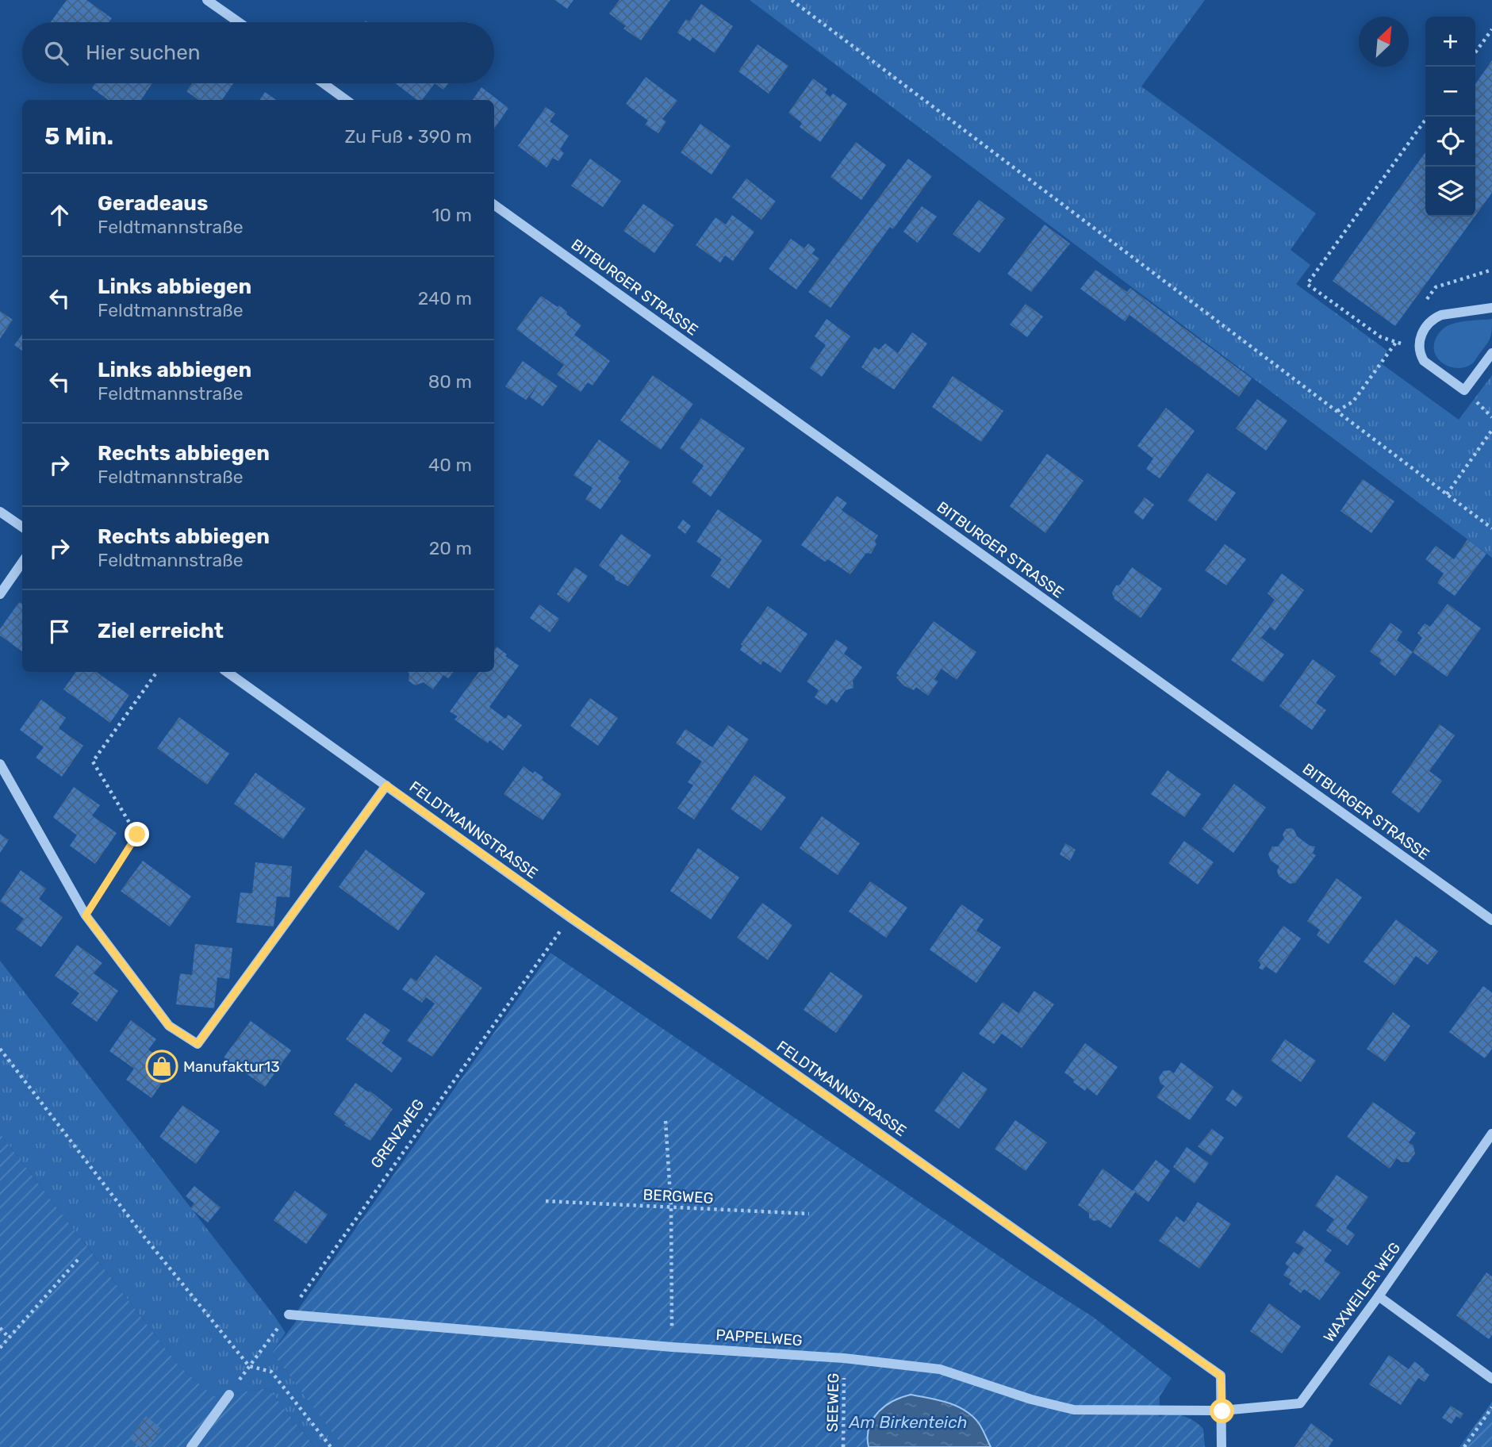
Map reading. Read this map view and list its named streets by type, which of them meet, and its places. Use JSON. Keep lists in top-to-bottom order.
{
  "streets": {
    "street": [
      "BITBURGER STRASSE",
      "FELDTMANNSTRASSE",
      "WAXWEILER WEG",
      "PAPPELWEG"
    ],
    "path": ["GRENZWEG", "BERGWEG", "SEEWEG"]
  },
  "crossings": [
    ["FELDTMANNSTRASSE", "GRENZWEG"],
    ["FELDTMANNSTRASSE", "WAXWEILER WEG"],
    ["FELDTMANNSTRASSE", "PAPPELWEG"],
    ["GRENZWEG", "PAPPELWEG"],
    ["WAXWEILER WEG", "PAPPELWEG"],
    ["PAPPELWEG", "SEEWEG"]
  ],
  "water": ["Am Birkenteich"],
  "places": {
    "shop": ["Manufaktur13"]
  },
  "north": "top right",
  "page": {
    "map_buttons": ["+", "−"],
    "search": "Hier suchen",
    "heading": ["5 Min.", "Zu Fuß · 390 m"],
    "list": [
      ["Geradeaus", "Feldtmannstraße", "10 m"],
      ["Links abbiegen", "Feldtmannstraße", "240 m"],
      ["Links abbiegen", "Feldtmannstraße", "80 m"],
      ["Rechts abbiegen", "Feldtmannstraße", "40 m"],
      ["Rechts abbiegen", "Feldtmannstraße", "20 m"],
      "Ziel erreicht"
    ]
  }
}
